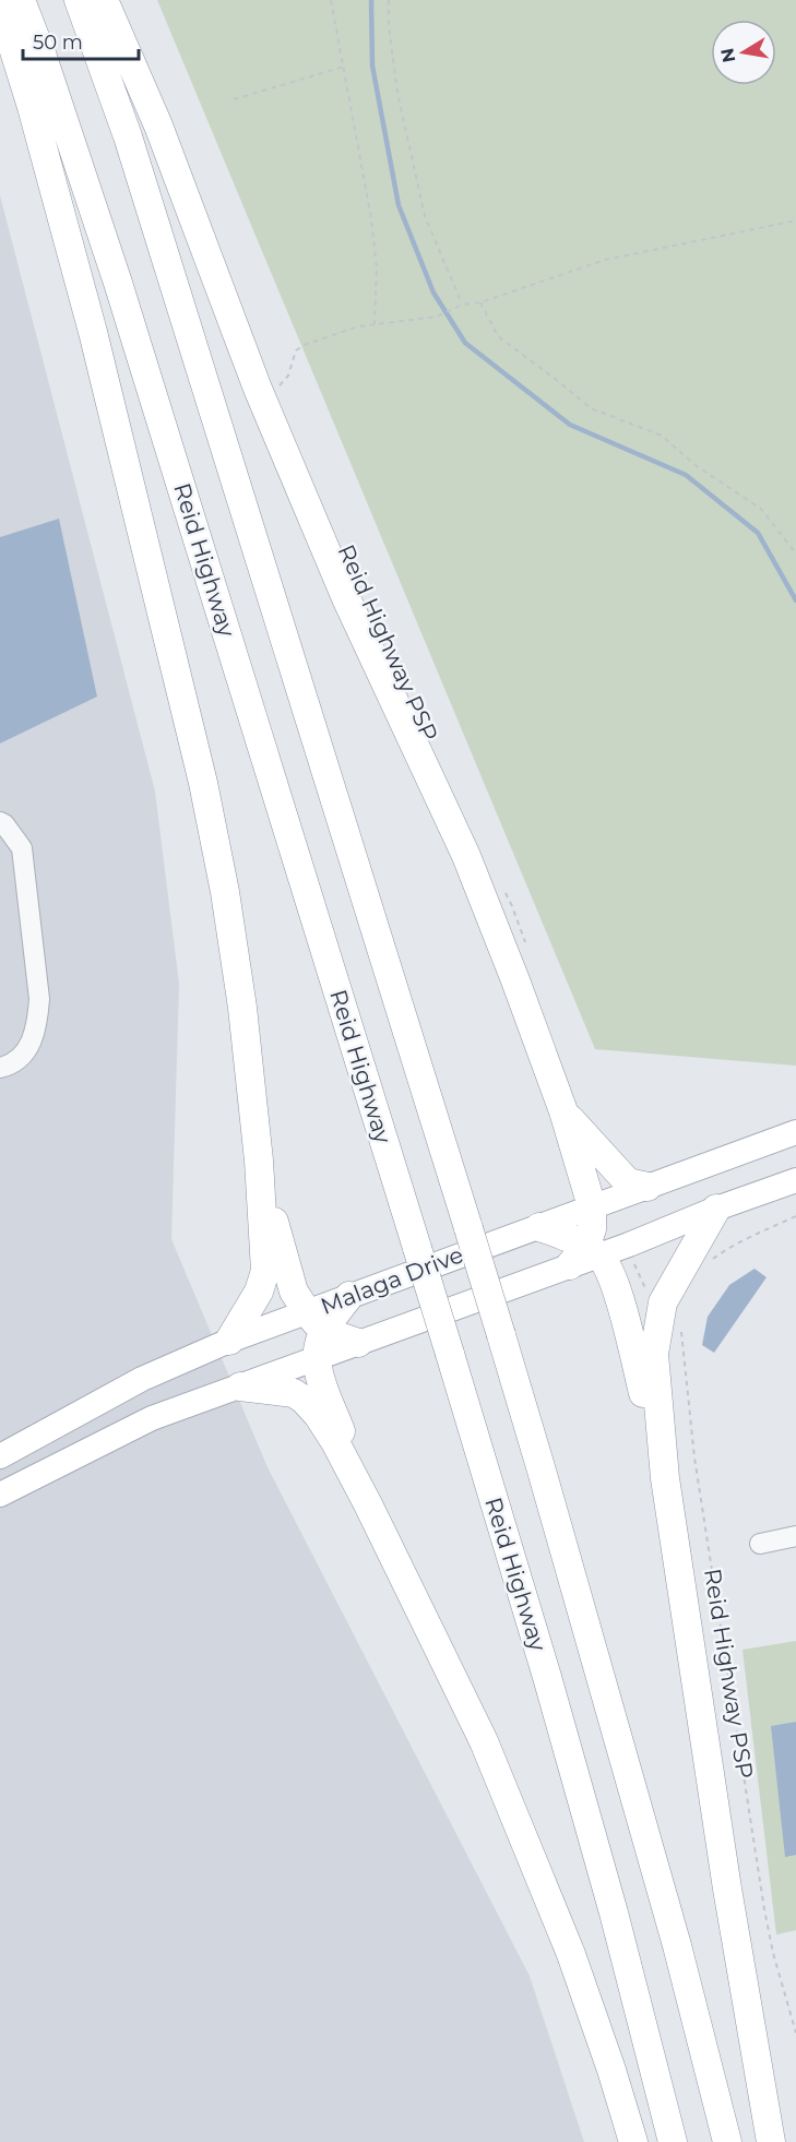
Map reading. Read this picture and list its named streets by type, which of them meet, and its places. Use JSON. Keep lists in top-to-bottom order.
{
  "streets": {
    "highway": ["Reid Highway"],
    "main road": ["Malaga Drive"],
    "path": ["Reid Highway PSP"]
  },
  "scale_bar": "50 m",
  "north": "left"
}
